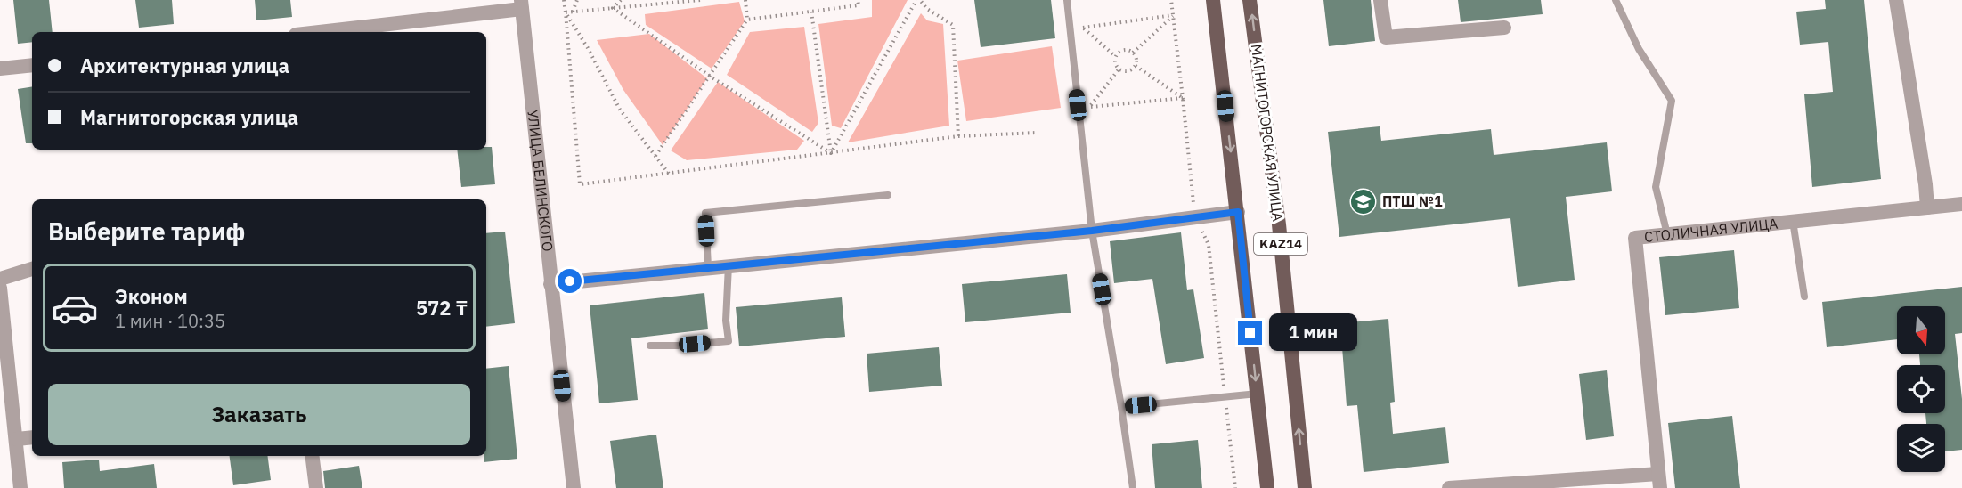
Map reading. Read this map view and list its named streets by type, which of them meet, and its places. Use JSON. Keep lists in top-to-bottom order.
{
  "streets": {
    "main road": ["МАГНИТОГОРСКАЯ УЛИЦА", "KAZ14"],
    "street": ["УЛИЦА БЕЛИНСКОГО", "СТОЛИЧНАЯ УЛИЦА"]
  },
  "places": {
    "school or university": ["ПТШ №1"]
  },
  "north": "bottom",
  "page": {
    "banner": ["Архитектурная улица", "Магнитогорская улица"],
    "heading": "Выберите тариф",
    "list": [
      {
        "name": "Эконом",
        "note": "1 мин · 10:35",
        "value": "572 ₸"
      }
    ],
    "bubble": "1 мин",
    "buttons": "Заказать"
  }
}
